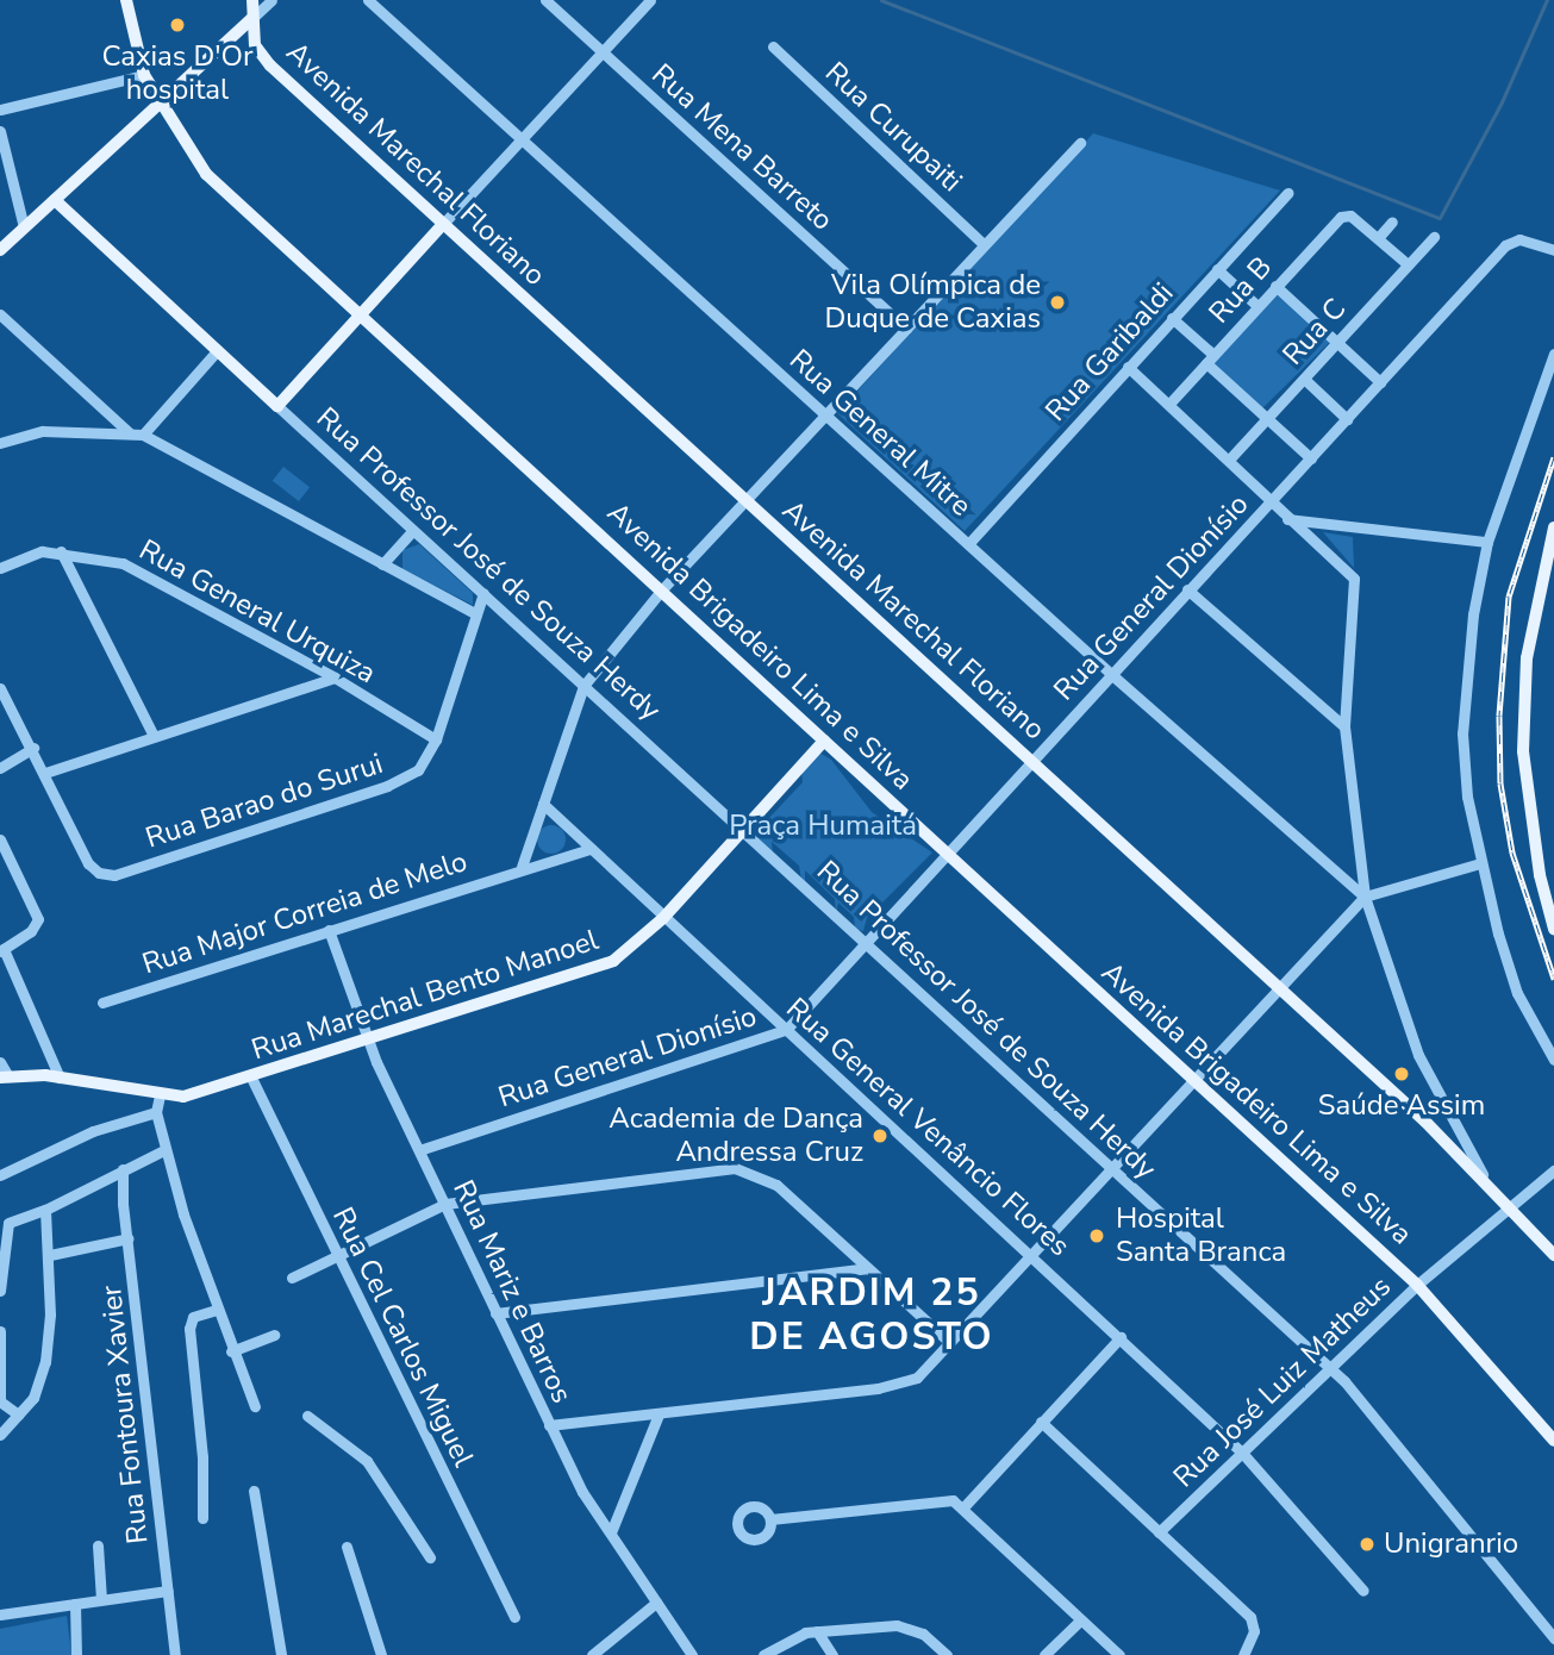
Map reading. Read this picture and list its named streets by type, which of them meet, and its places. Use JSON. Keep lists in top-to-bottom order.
{
  "streets": {
    "main road": [
      "Avenida Marechal Floriano",
      "Rua Professor José de Souza Herdy",
      "Avenida Brigadeiro Lima e Silva",
      "Rua Marechal Bento Manoel"
    ],
    "street": [
      "Rua Curupaiti",
      "Rua Mena Barreto",
      "Rua B",
      "Rua C",
      "Rua Garibaldi",
      "Rua General Mitre",
      "Rua General Dionísio",
      "Rua General Urquiza",
      "Rua Barao do Surui",
      "Rua Major Correia de Melo",
      "Rua General Venâncio Flores",
      "Rua Mariz e Barros",
      "Rua Cel Carlos Miguel",
      "Rua José Luiz Matheus",
      "Rua Fontoura Xavier"
    ]
  },
  "crossings": [
    ["Avenida Marechal Floriano", "Rua General Dionísio"],
    ["Avenida Marechal Floriano", "Rua José Luiz Matheus"],
    ["Rua Garibaldi", "Rua General Mitre"],
    ["Rua General Mitre", "Rua General Dionísio"],
    ["Rua Professor José de Souza Herdy", "Rua General Dionísio"],
    ["Rua Professor José de Souza Herdy", "Rua Barao do Surui"],
    ["Rua Professor José de Souza Herdy", "Rua Marechal Bento Manoel"],
    ["Rua Professor José de Souza Herdy", "Rua José Luiz Matheus"],
    ["Rua General Dionísio", "Avenida Brigadeiro Lima e Silva"],
    ["Rua General Dionísio", "Rua General Venâncio Flores"],
    ["Rua General Dionísio", "Rua Mariz e Barros"],
    ["Rua General Urquiza", "Rua Barao do Surui"],
    ["Avenida Brigadeiro Lima e Silva", "Rua Marechal Bento Manoel"],
    ["Avenida Brigadeiro Lima e Silva", "Rua José Luiz Matheus"],
    ["Rua Major Correia de Melo", "Rua General Venâncio Flores"],
    ["Rua Major Correia de Melo", "Rua Mariz e Barros"],
    ["Rua Marechal Bento Manoel", "Rua General Venâncio Flores"],
    ["Rua Marechal Bento Manoel", "Rua Mariz e Barros"],
    ["Rua Marechal Bento Manoel", "Rua Cel Carlos Miguel"],
    ["Rua General Venâncio Flores", "Rua José Luiz Matheus"]
  ],
  "districts": ["JARDIM 25 DE AGOSTO"],
  "parks": ["Praça Humaitá"],
  "places": [
    "Caxias D'Or hospital",
    "Vila Olímpica de Duque de Caxias",
    "Saúde Assim",
    "Academia de Dança Andressa Cruz",
    "Hospital Santa Branca",
    "Unigranrio"
  ]
}
